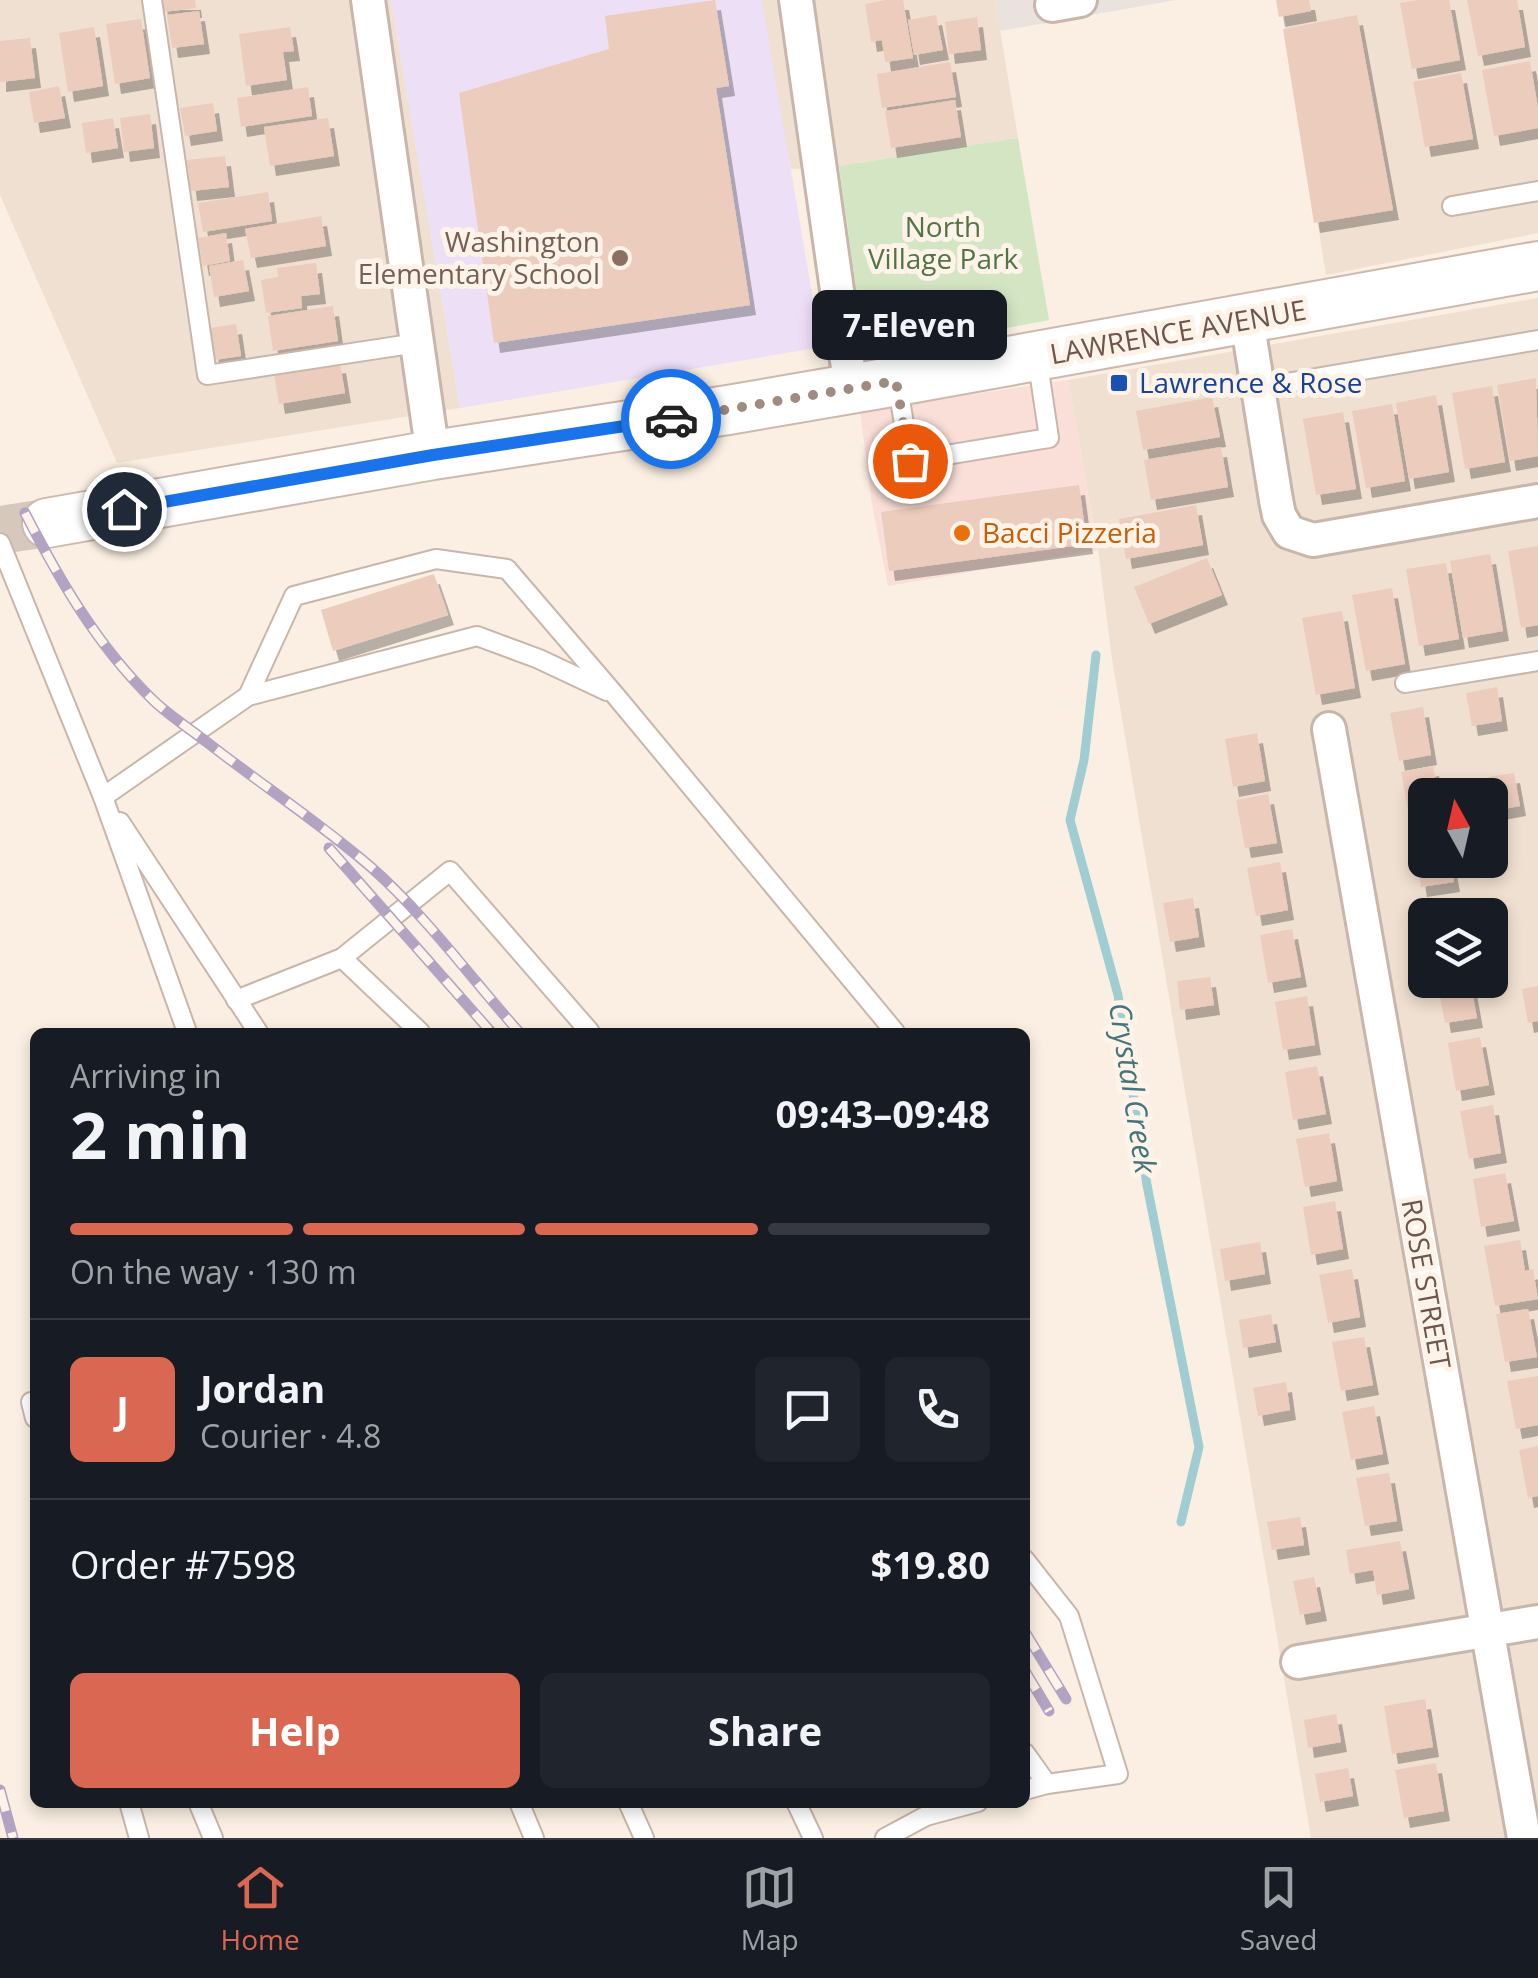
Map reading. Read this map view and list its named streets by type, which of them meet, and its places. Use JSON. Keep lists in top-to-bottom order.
{
  "streets": {
    "main road": ["LAWRENCE AVENUE"],
    "street": ["ROSE STREET"]
  },
  "water": ["Crystal Creek"],
  "parks": ["North Village Park"],
  "places": {
    "other": ["Washington Elementary School", "7-Eleven", "Bacci Pizzeria"],
    "transit": ["Lawrence & Rose"]
  },
  "north": "top",
  "page": {
    "bubble": "7-Eleven",
    "heading": ["2 min", "Arriving in", "09:43–09:48"],
    "panel": [
      "Jordan",
      "Courier · 4.8",
      "Order #7598",
      "$19.80"
    ],
    "bar": "On the way · 130 m",
    "round": "J",
    "buttons": ["Help", "Share"],
    "tabs": ["Home", "Map", "Saved"]
  }
}
